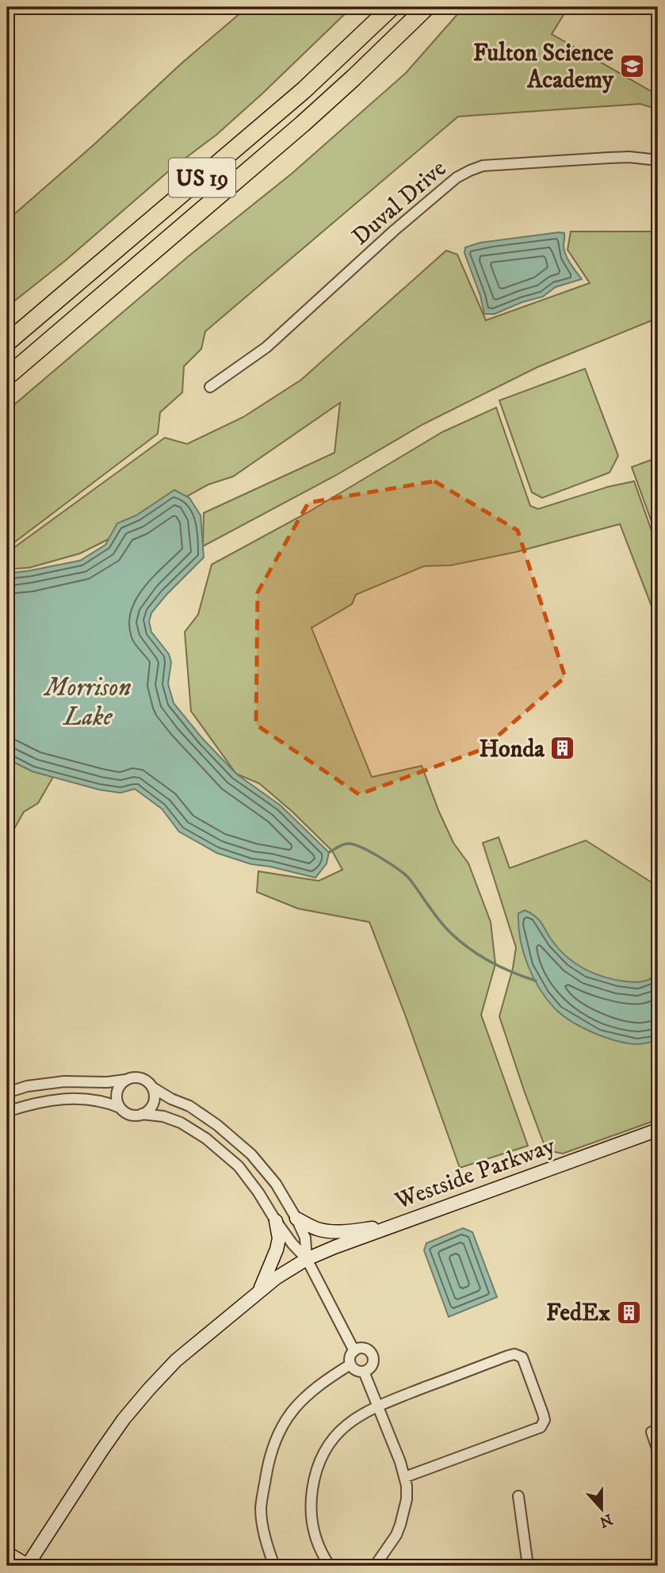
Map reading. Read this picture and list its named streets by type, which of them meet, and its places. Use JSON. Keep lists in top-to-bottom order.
{
  "streets": {
    "highway": ["US 19"],
    "main road": ["Westside Parkway"],
    "street": ["Duval Drive"]
  },
  "water": ["Morrison Lake"],
  "places": {
    "school or university": ["Fulton Science Academy"],
    "building": ["Honda", "FedEx"]
  },
  "north": "bottom"
}
